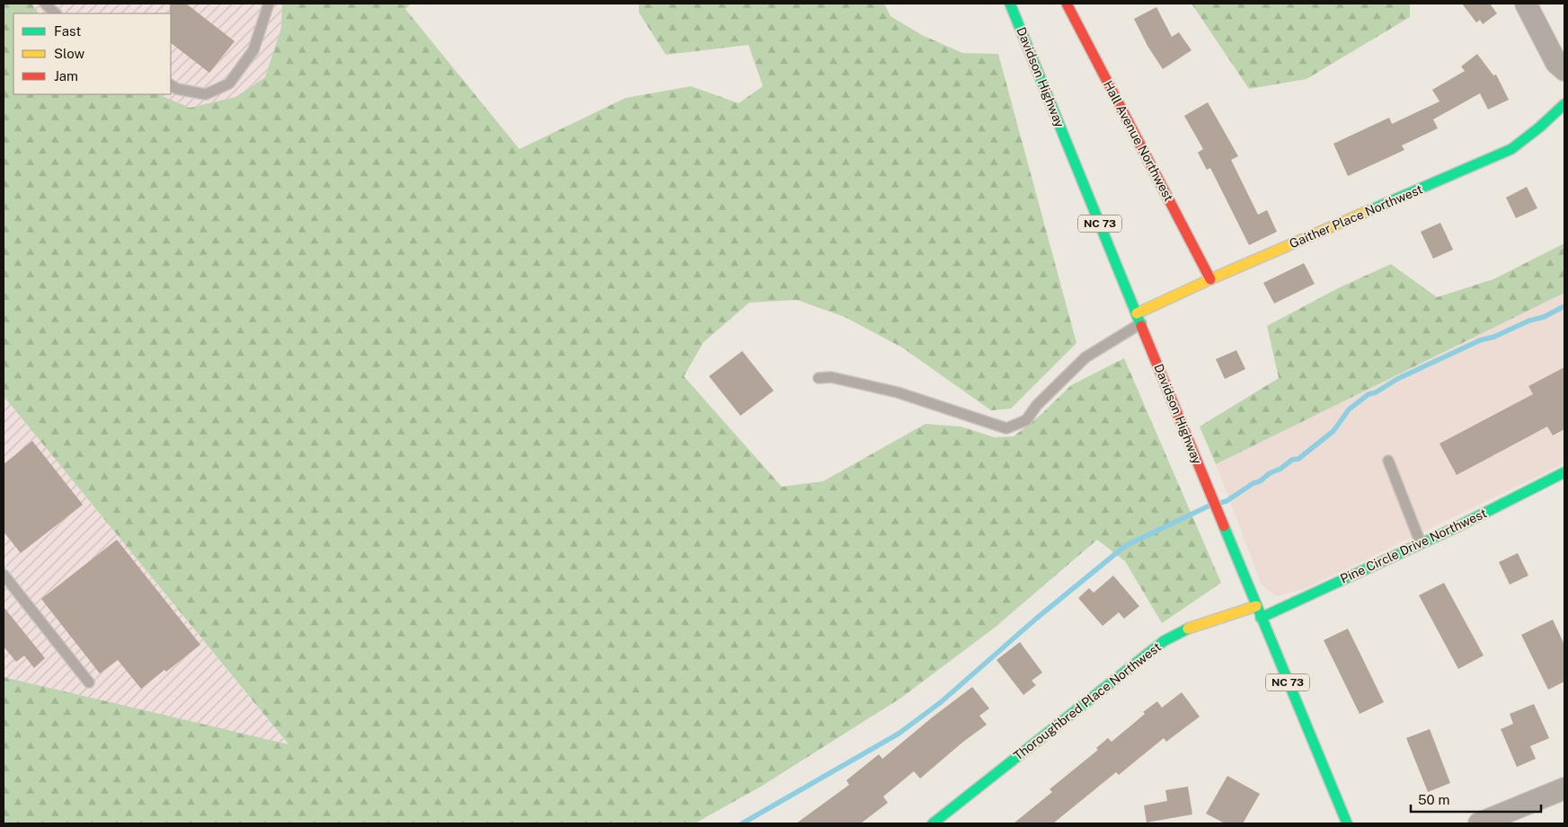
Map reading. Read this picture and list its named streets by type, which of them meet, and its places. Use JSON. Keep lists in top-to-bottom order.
{
  "streets": {
    "street": [
      "Davidson Highway",
      "Hall Avenue Northwest",
      "Gaither Place Northwest",
      "NC 73",
      "Pine Circle Drive Northwest",
      "Thoroughbred Place Northwest"
    ]
  },
  "crossings": [
    ["Davidson Highway", "Gaither Place Northwest"],
    ["Davidson Highway", "Pine Circle Drive Northwest"],
    ["Davidson Highway", "Thoroughbred Place Northwest"],
    ["Hall Avenue Northwest", "Gaither Place Northwest"]
  ],
  "legend": ["Fast", "Slow", "Jam"],
  "scale_bar": "50 m"
}
